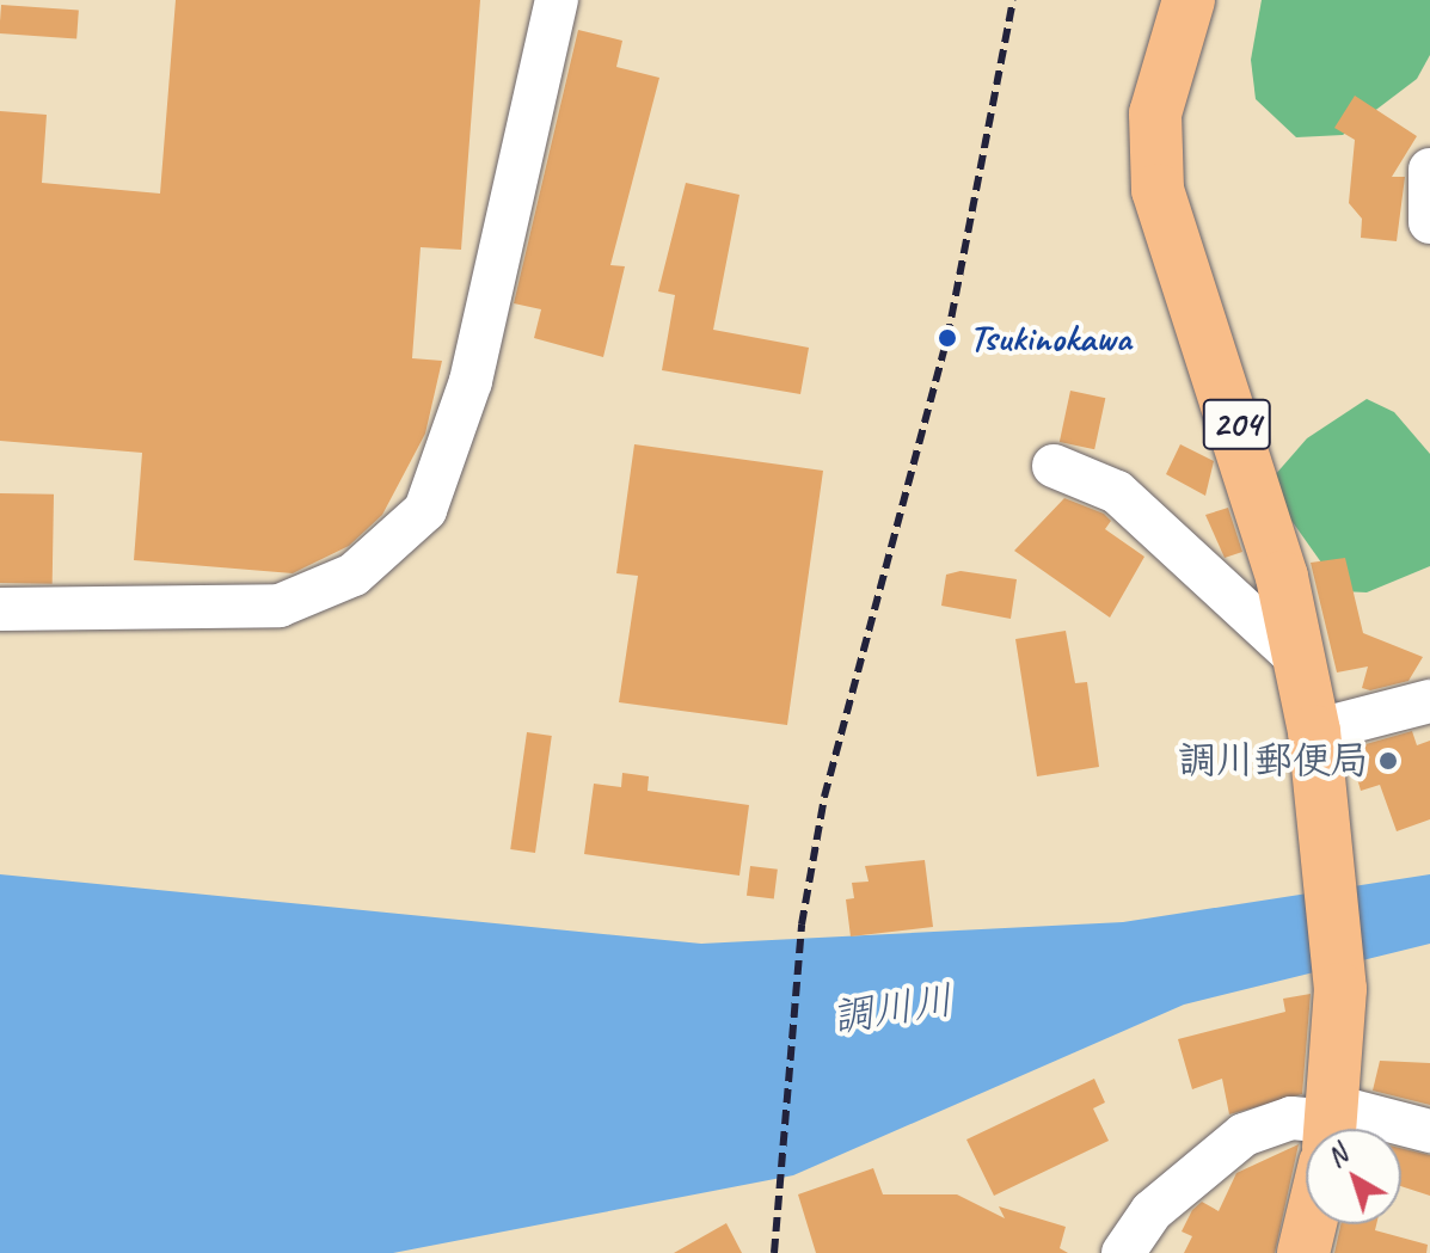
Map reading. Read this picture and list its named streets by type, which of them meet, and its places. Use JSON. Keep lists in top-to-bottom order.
{
  "streets": {
    "highway": ["204"]
  },
  "water": ["調川川"],
  "places": ["Tsukinokawa", "調川郵便局"],
  "north": "top left"
}
